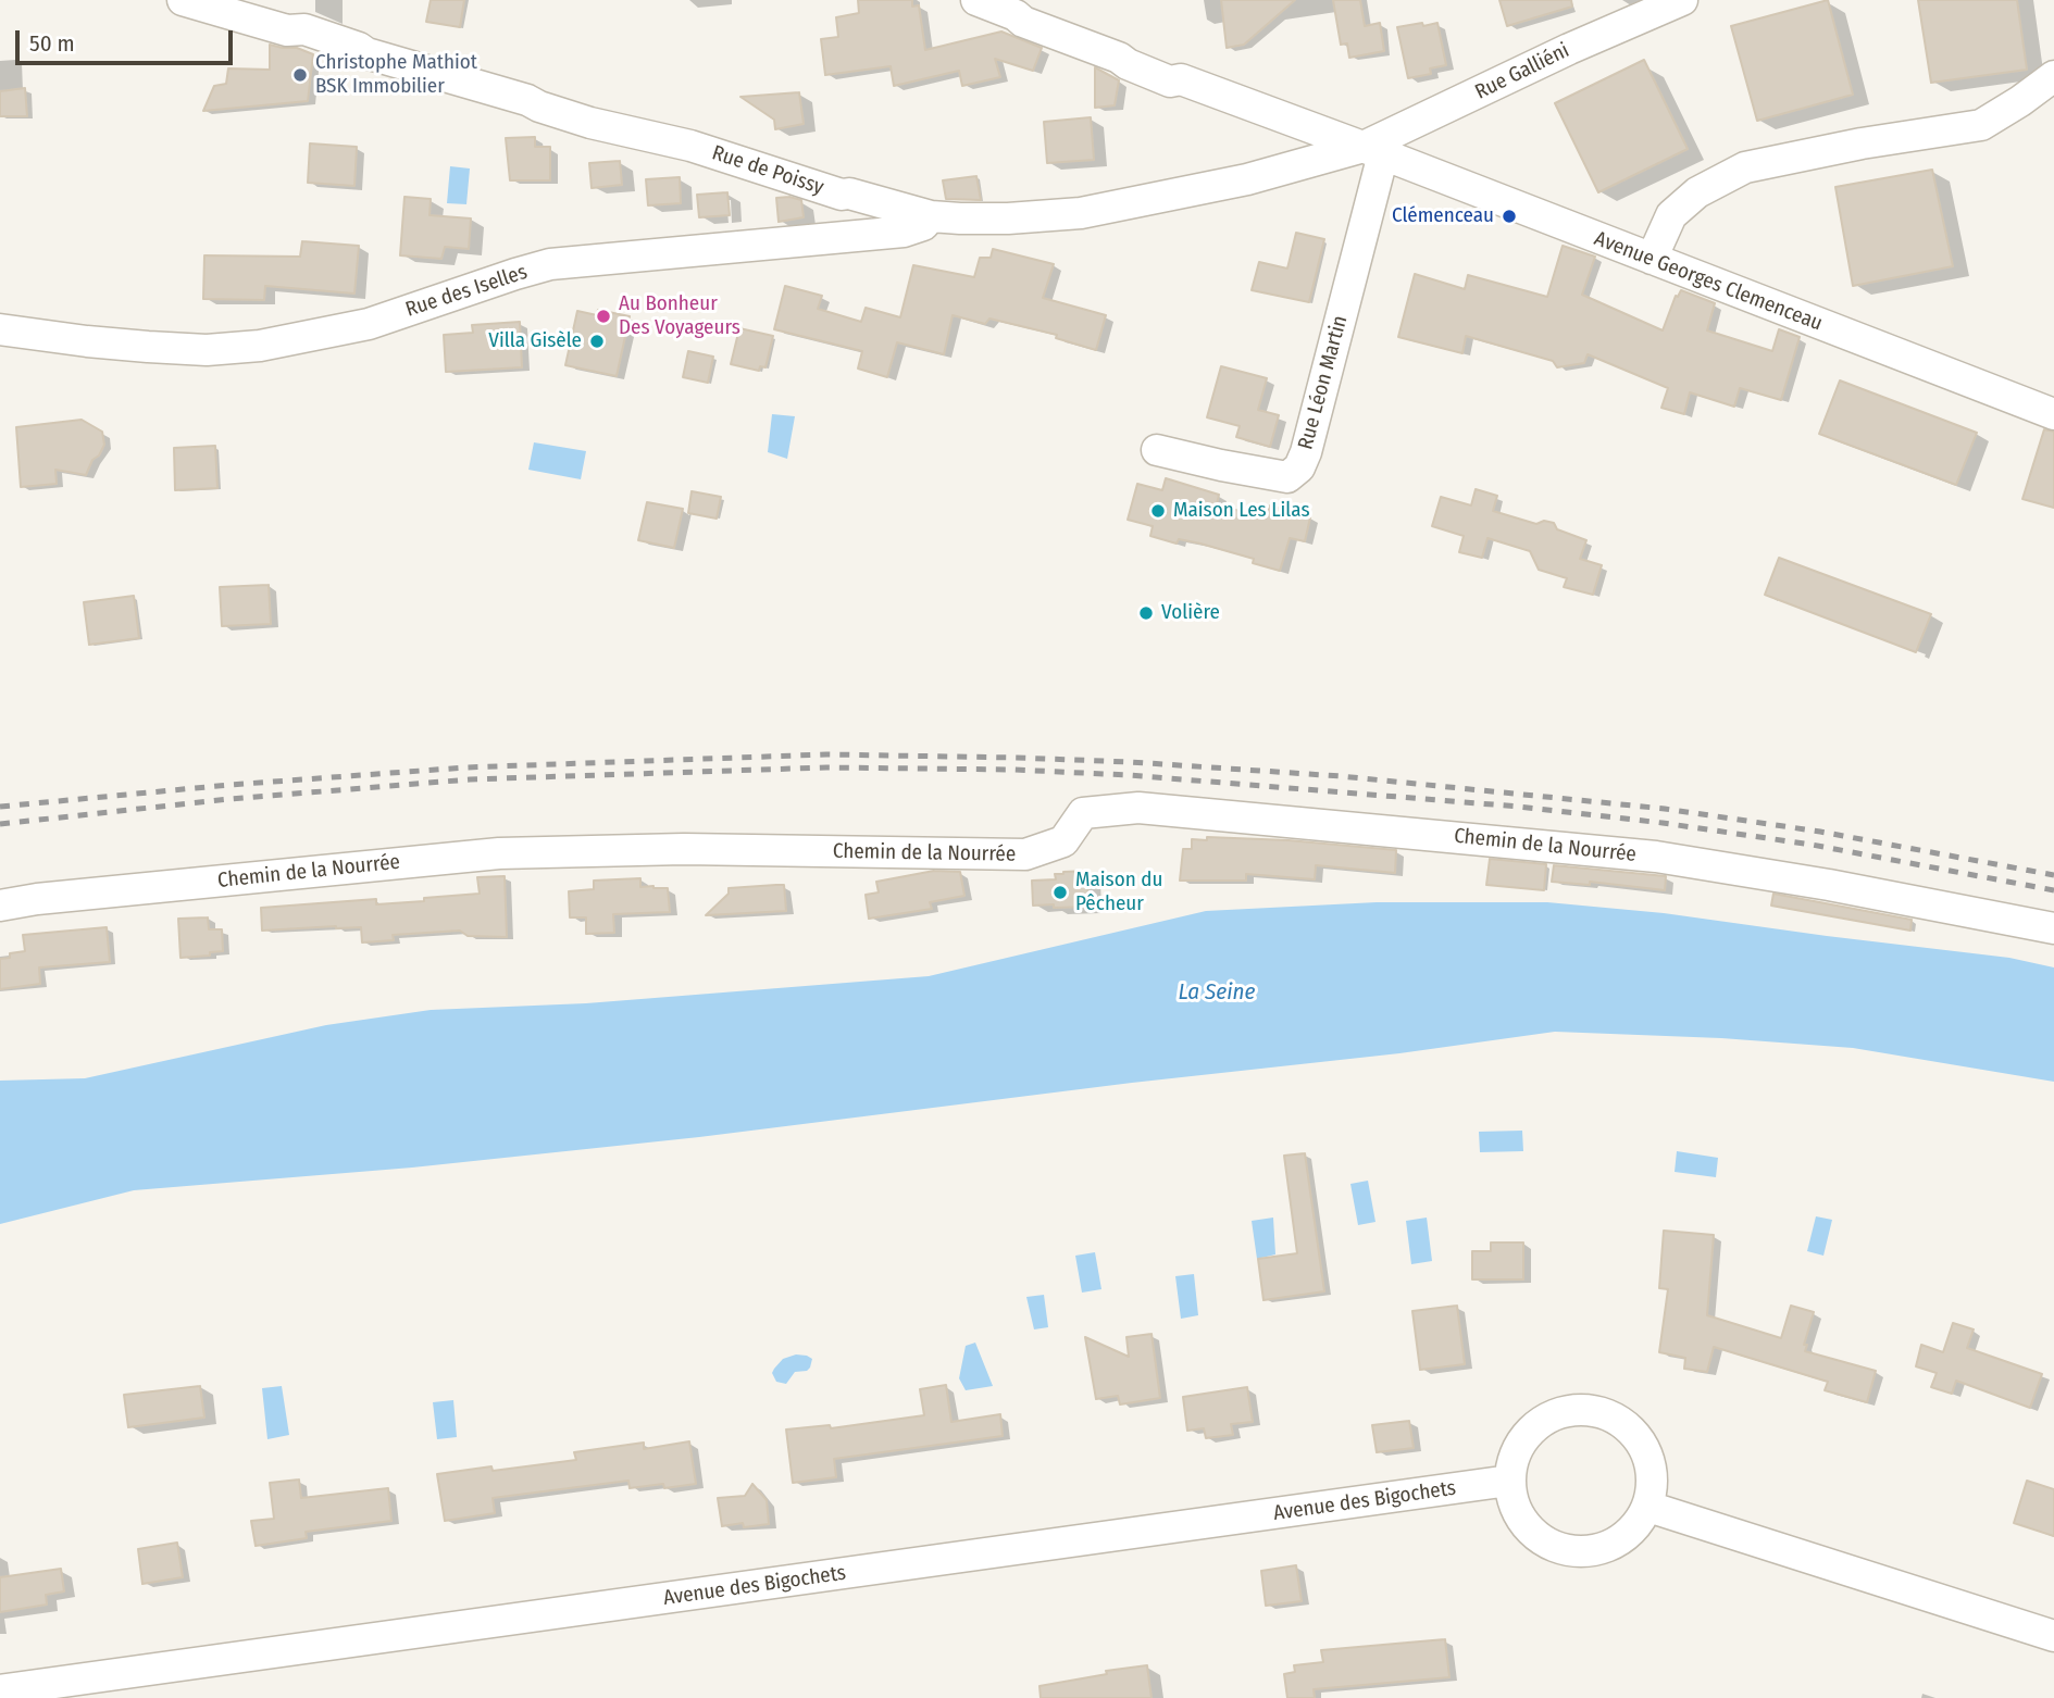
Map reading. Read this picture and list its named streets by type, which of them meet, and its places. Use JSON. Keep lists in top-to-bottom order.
{
  "streets": {
    "street": [
      "Rue Galliéni",
      "Rue de Poissy",
      "Avenue Georges Clemenceau",
      "Rue des Iselles",
      "Rue Léon Martin",
      "Chemin de la Nourrée",
      "Avenue des Bigochets"
    ]
  },
  "crossings": [
    ["Rue Galliéni", "Rue de Poissy"],
    ["Rue Galliéni", "Avenue Georges Clemenceau"],
    ["Rue Galliéni", "Rue Léon Martin"],
    ["Rue de Poissy", "Avenue Georges Clemenceau"],
    ["Rue de Poissy", "Rue des Iselles"],
    ["Rue de Poissy", "Rue Léon Martin"],
    ["Avenue Georges Clemenceau", "Rue Léon Martin"]
  ],
  "water": ["La Seine"],
  "places": [
    "Christophe Mathiot BSK Immobilier",
    "Clémenceau",
    "Au Bonheur Des Voyageurs",
    "Villa Gisèle",
    "Maison Les Lilas",
    "Volière",
    "Maison du Pêcheur"
  ],
  "scale_bar": "50 m"
}
